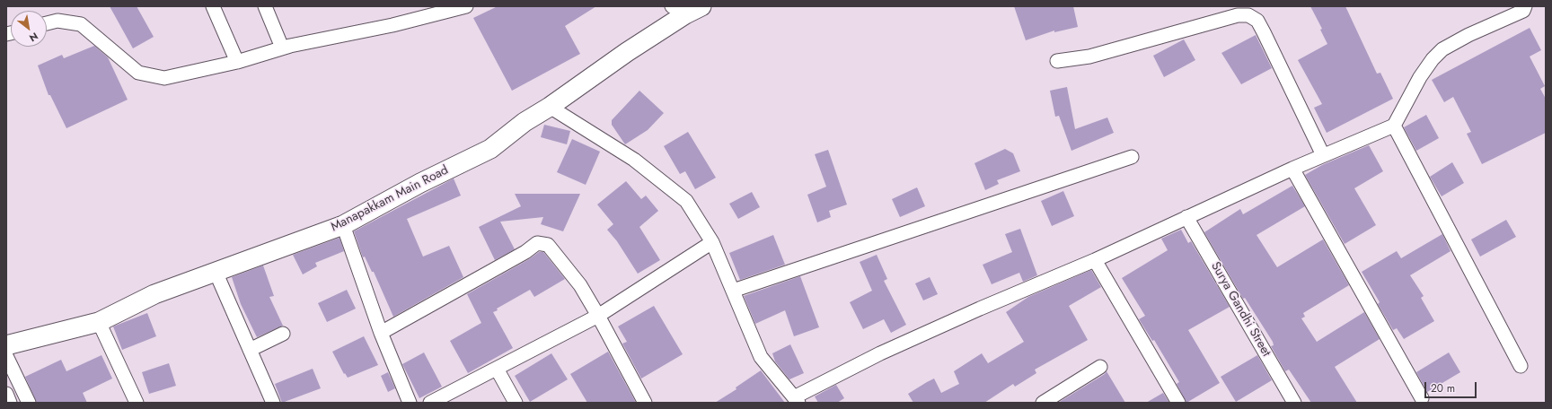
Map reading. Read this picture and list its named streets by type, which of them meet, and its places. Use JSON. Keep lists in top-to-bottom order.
{
  "streets": {
    "main road": ["Manapakkam Main Road"],
    "street": ["Surya Gandhi Street"]
  },
  "scale_bar": "20 m",
  "north": "bottom right"
}
